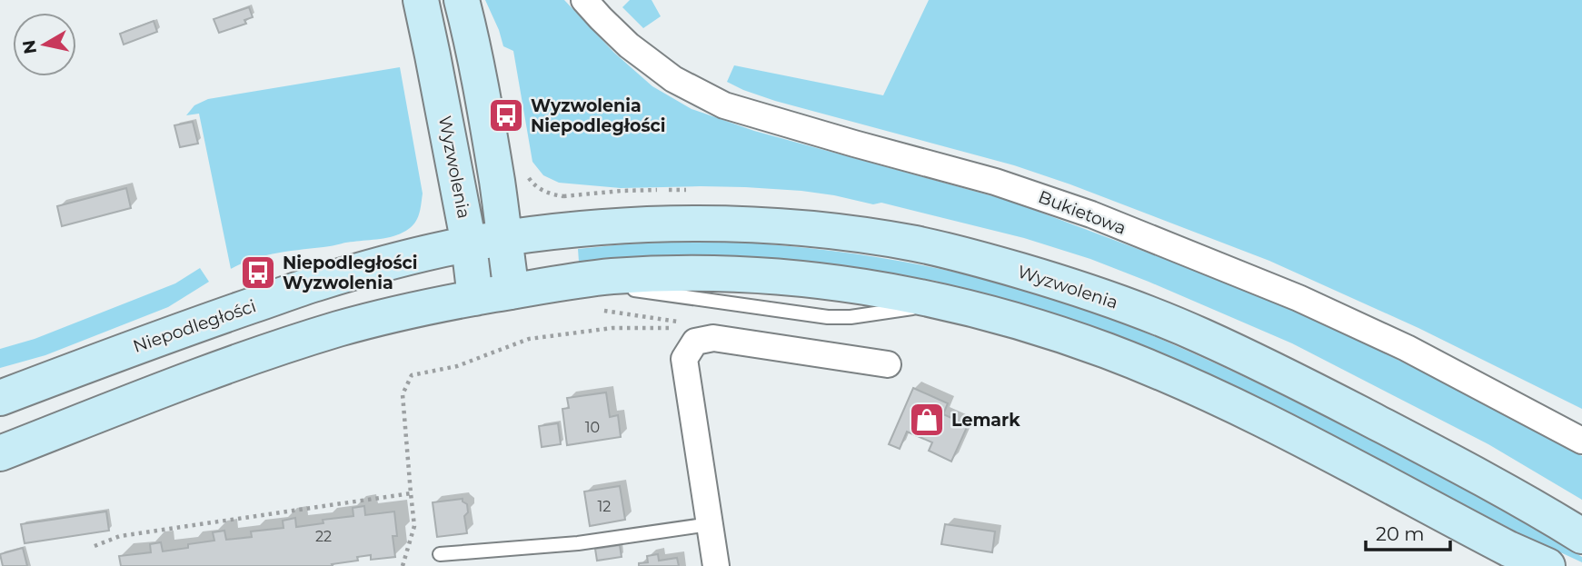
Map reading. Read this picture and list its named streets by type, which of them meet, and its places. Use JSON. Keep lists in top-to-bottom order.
{
  "streets": {
    "main road": ["Wyzwolenia", "Niepodległości"],
    "street": ["Bukietowa"]
  },
  "crossings": [
    ["Wyzwolenia", "Niepodległości"]
  ],
  "places": {
    "bus stop": ["Wyzwolenia Niepodległości", "Niepodległości Wyzwolenia"],
    "shop": ["Lemark"]
  },
  "house_numbers": ["10", "12", "22"],
  "scale_bar": "20 m",
  "north": "left"
}
